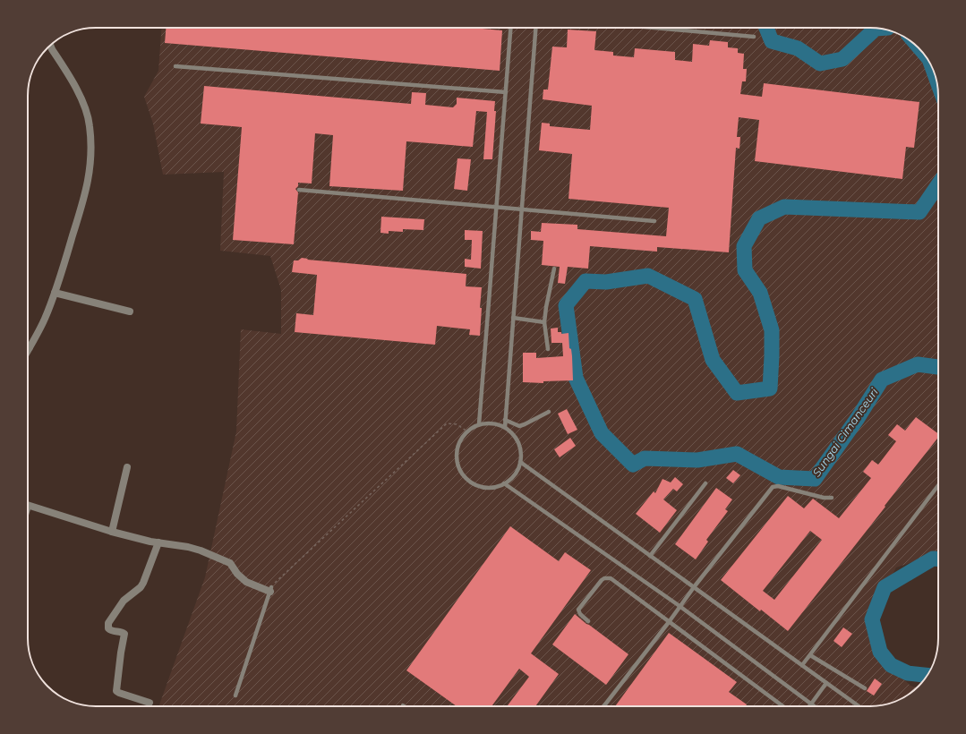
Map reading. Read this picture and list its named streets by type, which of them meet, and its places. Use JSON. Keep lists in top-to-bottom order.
{
  "water": ["Sungai Cimanceuri"]
}
